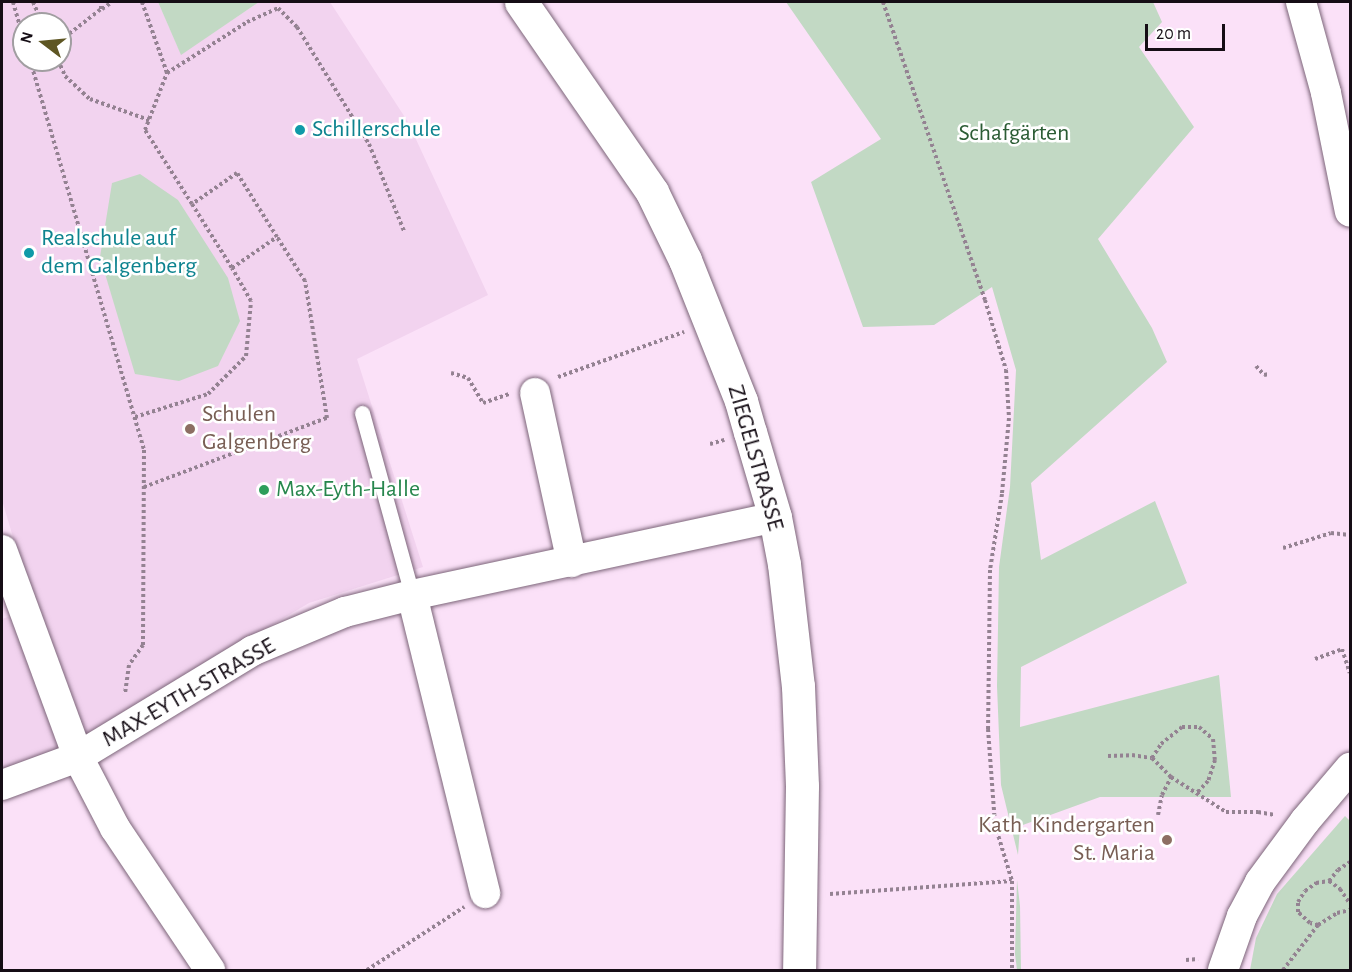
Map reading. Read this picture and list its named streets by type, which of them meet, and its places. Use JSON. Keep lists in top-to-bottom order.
{
  "streets": {
    "main road": ["ZIEGELSTRASSE"],
    "street": ["MAX-EYTH-STRASSE"]
  },
  "crossings": [
    ["ZIEGELSTRASSE", "MAX-EYTH-STRASSE"]
  ],
  "parks": ["Schafgärten"],
  "places": [
    "Schillerschule",
    "Realschule auf dem Galgenberg",
    "Schulen Galgenberg",
    "Max-Eyth-Halle",
    "Kath. Kindergarten St. Maria"
  ],
  "scale_bar": "20 m",
  "north": "left"
}
